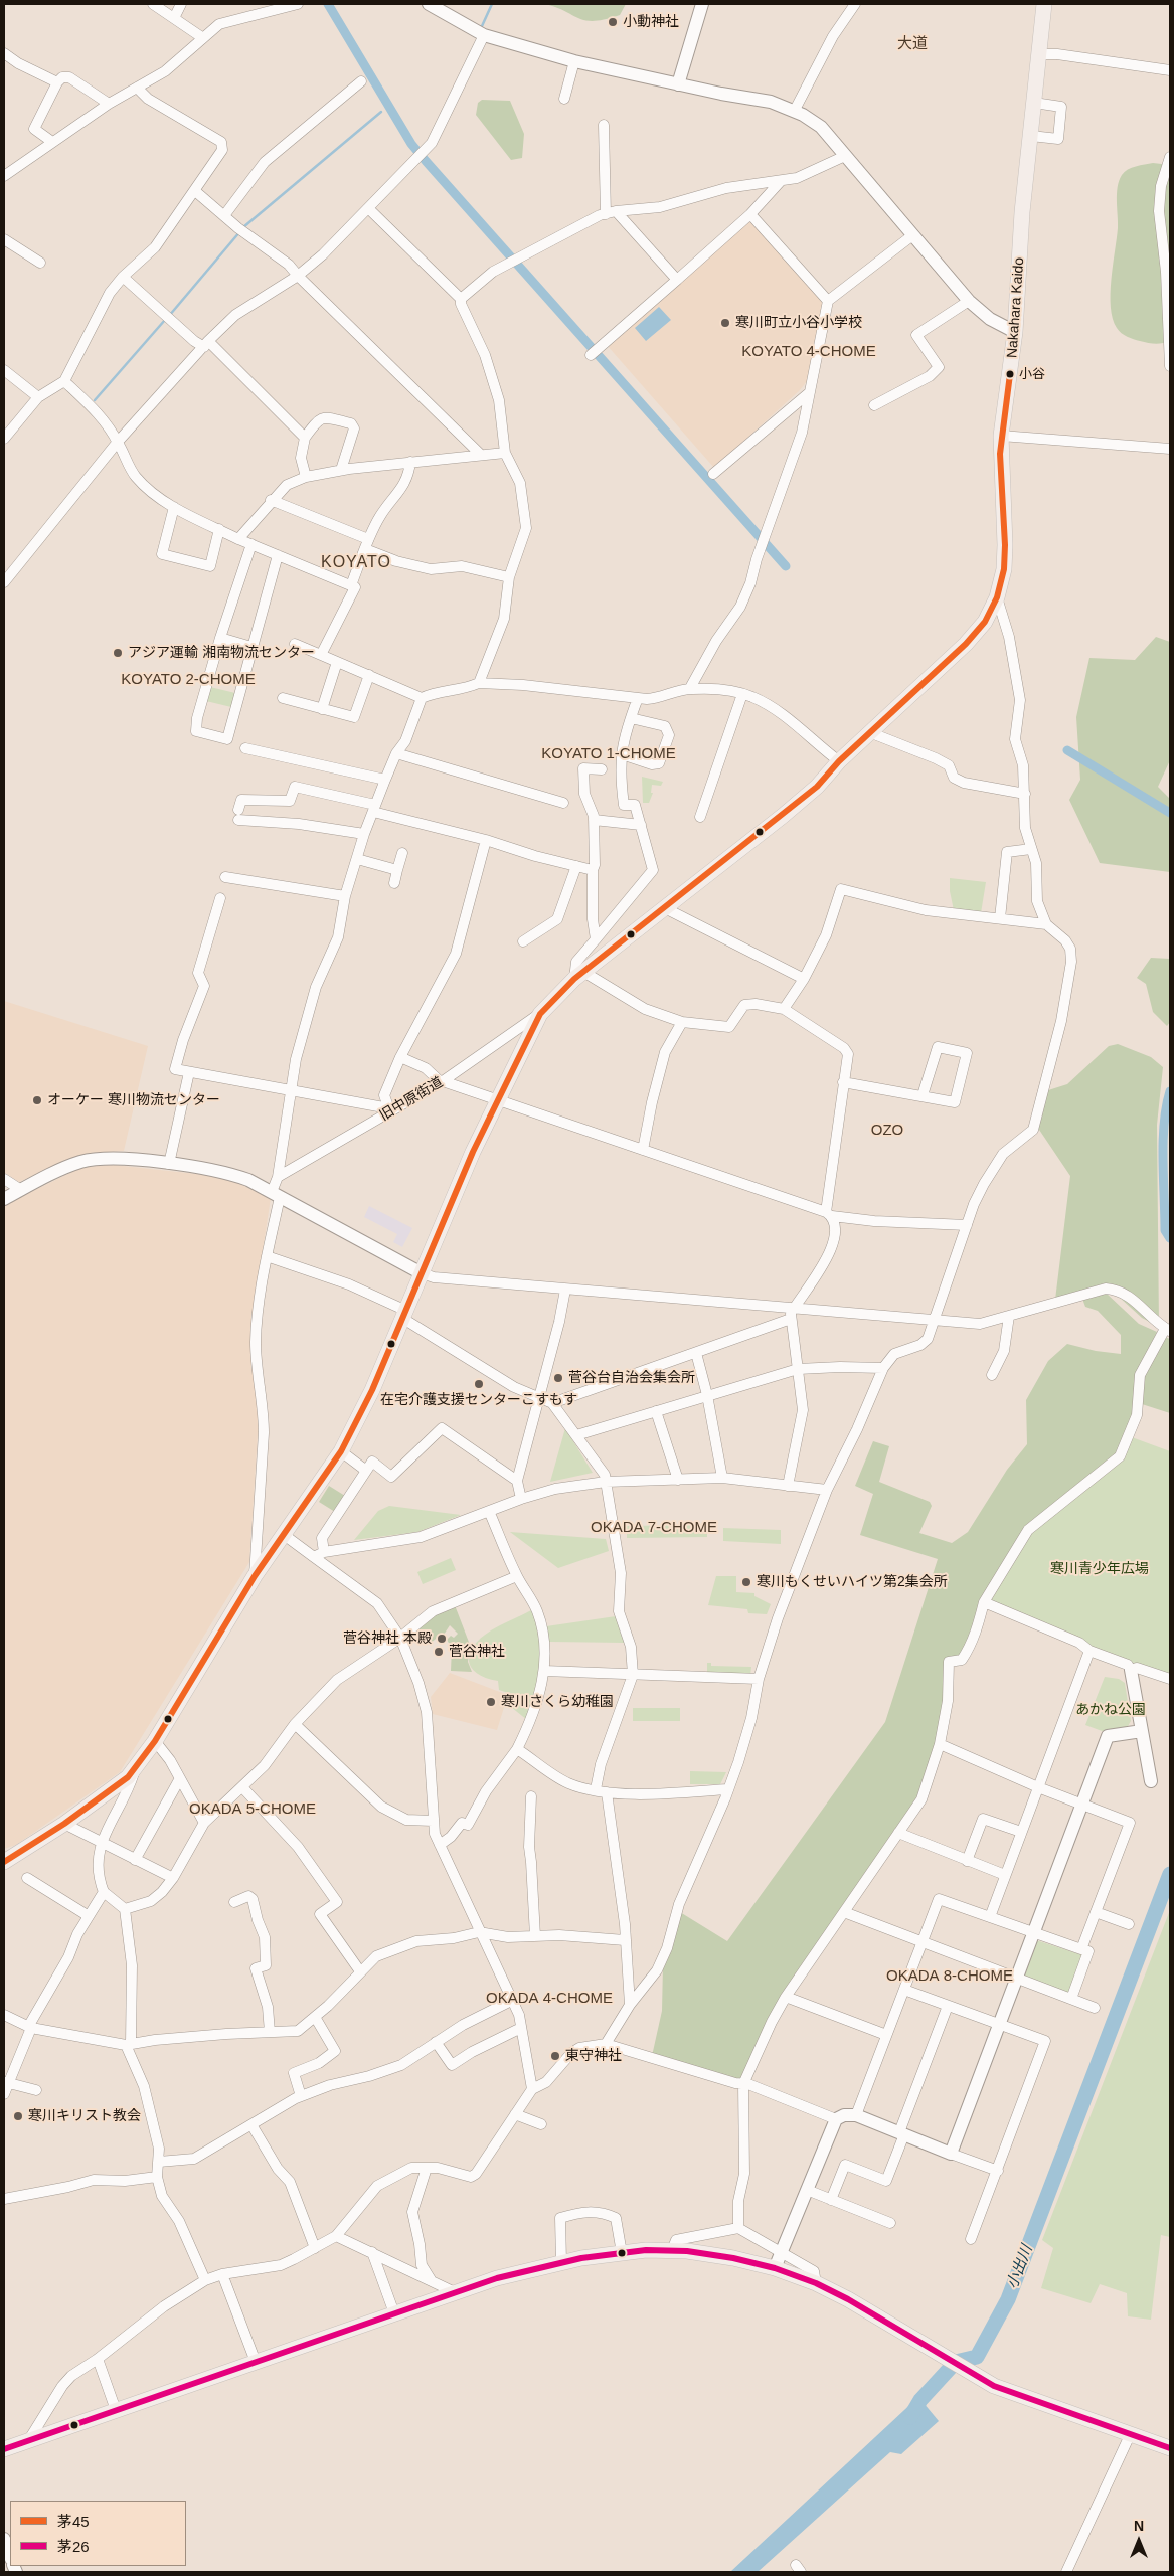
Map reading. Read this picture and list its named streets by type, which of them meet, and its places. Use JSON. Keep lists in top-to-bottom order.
{
  "streets": {
    "main road": ["Nakahara Kaido"],
    "street": ["旧中原街道"]
  },
  "crossings": [
    ["Nakahara Kaido", "旧中原街道"]
  ],
  "districts": [
    "大道",
    "KOYATO 4-CHOME",
    "KOYATO",
    "KOYATO 2-CHOME",
    "KOYATO 1-CHOME",
    "OZO",
    "OKADA 7-CHOME",
    "OKADA 5-CHOME",
    "OKADA 8-CHOME",
    "OKADA 4-CHOME"
  ],
  "water": ["小出川"],
  "parks": ["寒川青少年広場", "あかね公園"],
  "places": [
    "小動神社",
    "寒川町立小谷小学校",
    "小谷",
    "アジア運輸 湘南物流センター",
    "オーケー 寒川物流センター",
    "菅谷台自治会集会所",
    "在宅介護支援センターこすもす",
    "寒川もくせいハイツ第2集会所",
    "菅谷神社 本殿",
    "菅谷神社",
    "寒川さくら幼稚園",
    "東守神社",
    "寒川キリスト教会"
  ],
  "lines": ["transit line 茅45", "transit line 茅26"],
  "legend": ["茅45", "茅26"],
  "north": "top"
}
